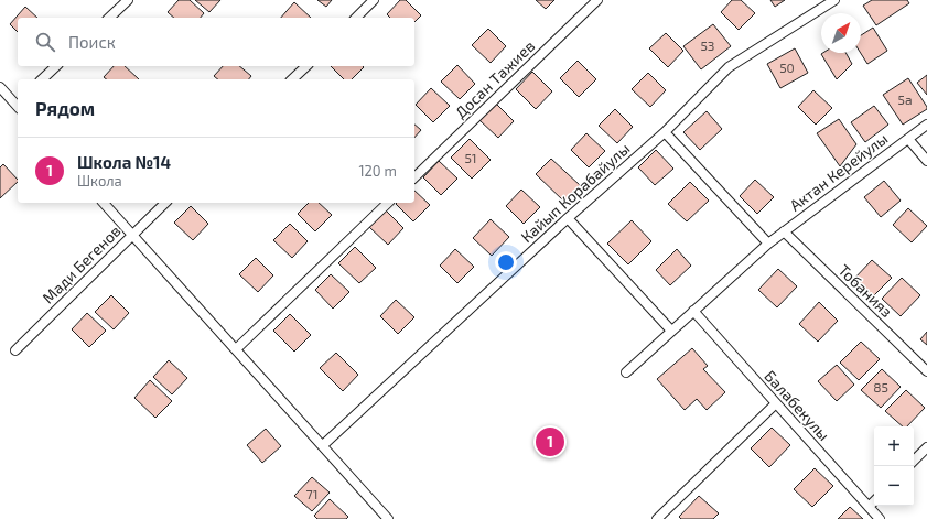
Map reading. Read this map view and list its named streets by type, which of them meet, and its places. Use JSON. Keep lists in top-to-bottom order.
{
  "streets": {
    "street": [
      "Досан Тажиев",
      "Актан Керейулы",
      "Кайып Корабайулы",
      "Мади Бегенов",
      "Тобанияз",
      "Балабекулы"
    ]
  },
  "crossings": [
    ["Актан Керейулы", "Тобанияз"],
    ["Актан Керейулы", "Балабекулы"]
  ],
  "house_numbers": [
    "53",
    "50",
    "5а",
    "51",
    "85",
    "71"
  ],
  "north": "top right",
  "page": {
    "search": "Поиск",
    "heading": "Рядом",
    "list": [
      {
        "mark": "1",
        "name": "Школа №14",
        "note": "Школа",
        "value": "120 m"
      }
    ],
    "pins": "1",
    "map_buttons": ["+", "−"]
  }
}
